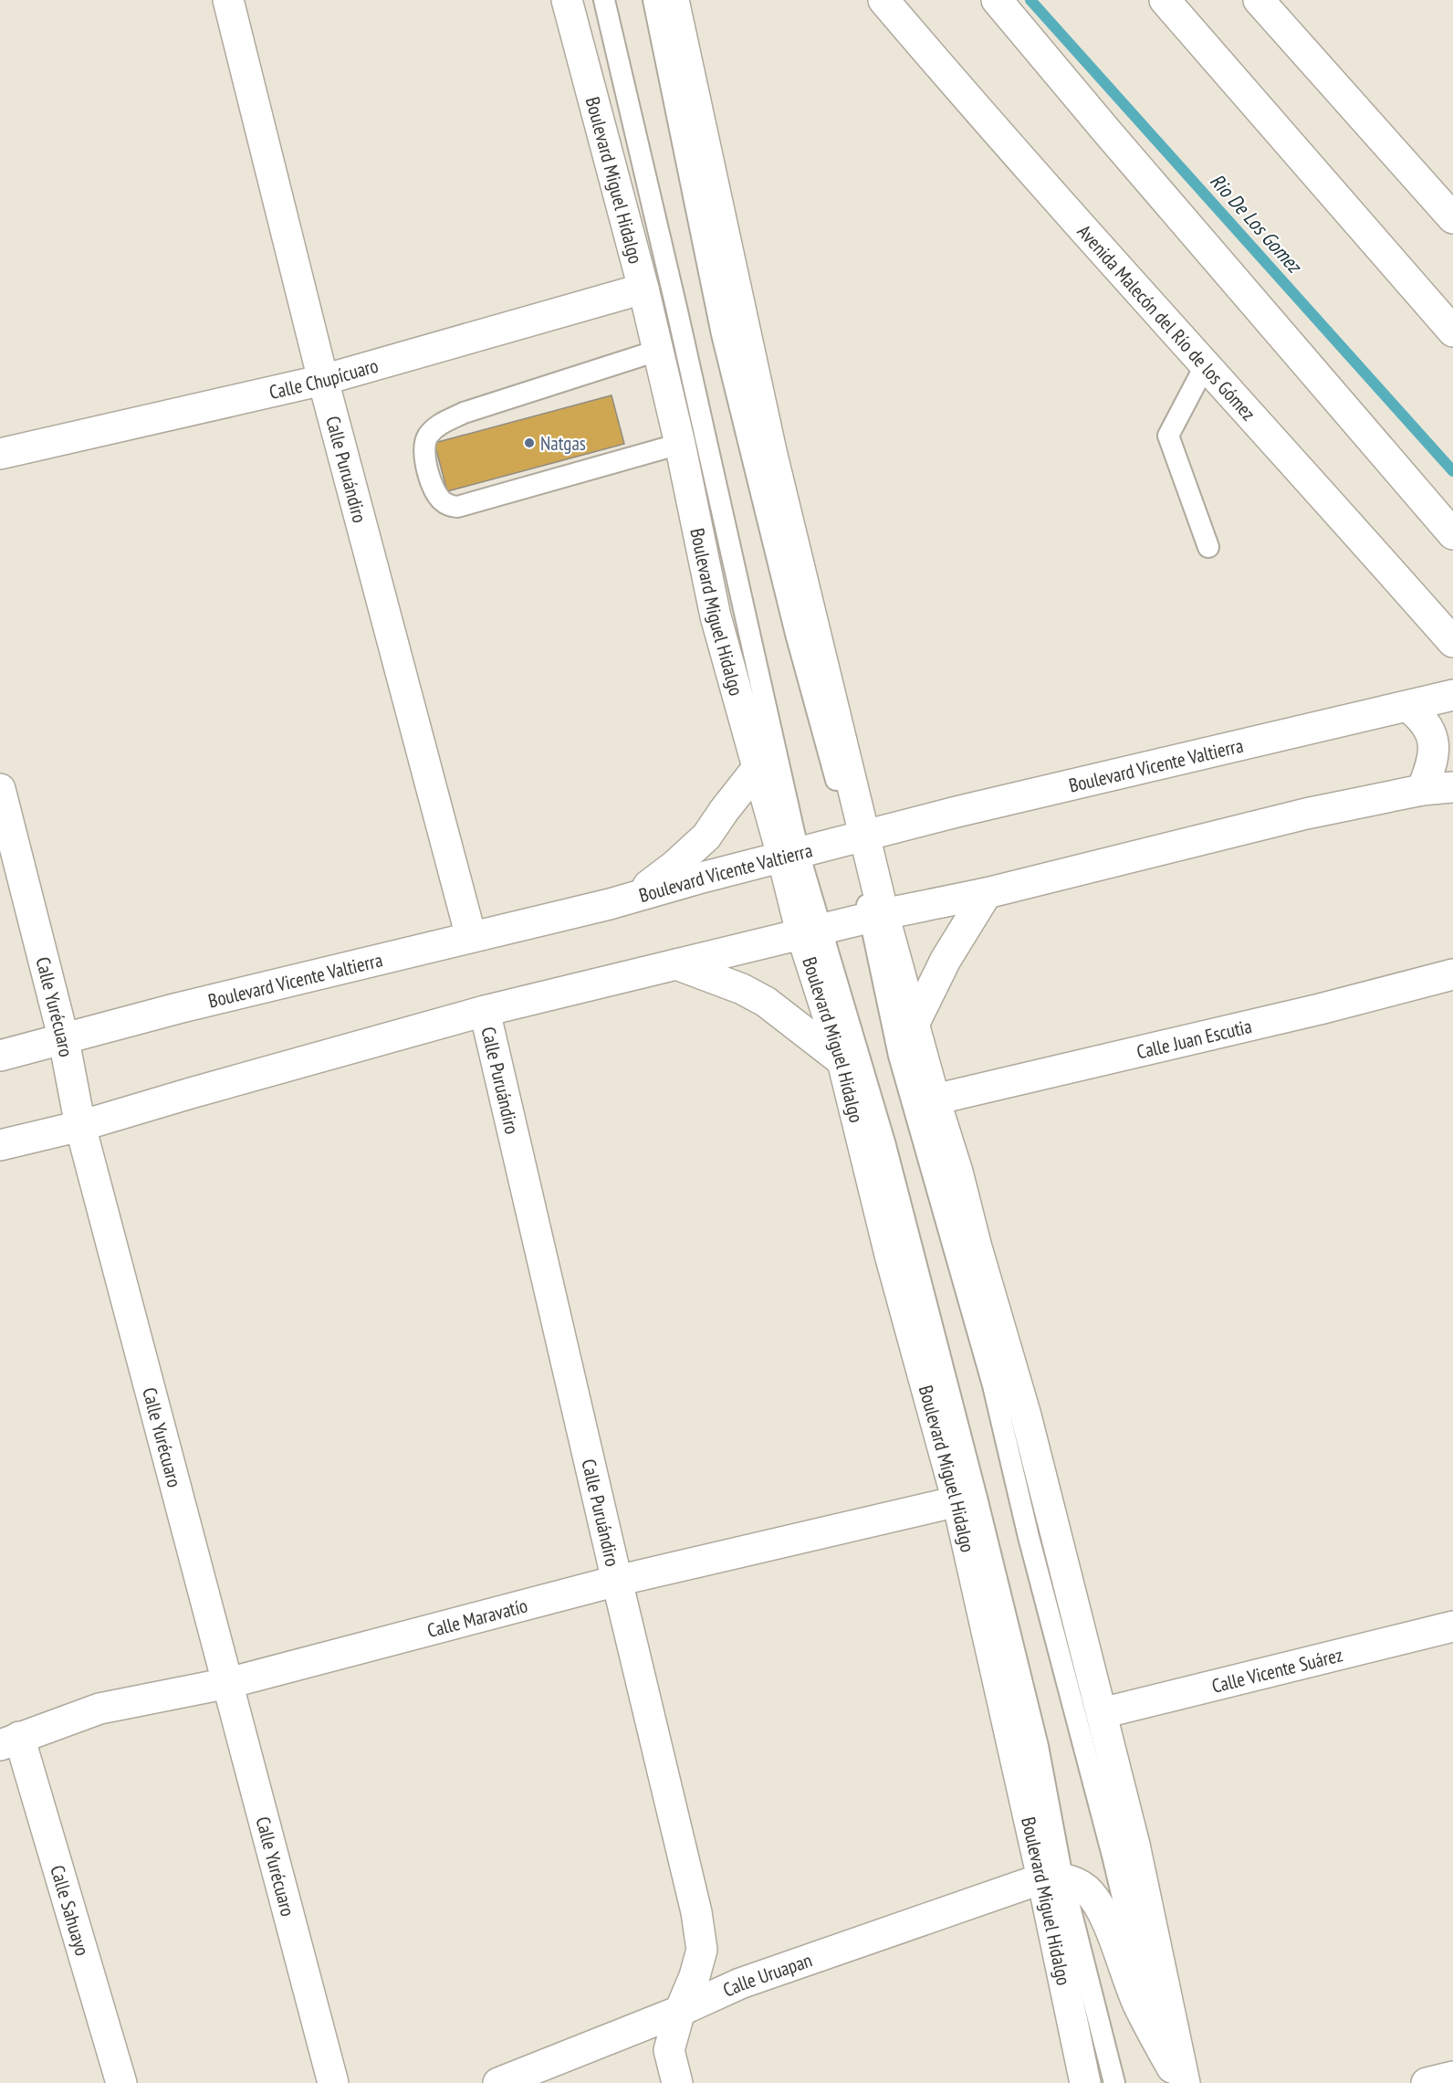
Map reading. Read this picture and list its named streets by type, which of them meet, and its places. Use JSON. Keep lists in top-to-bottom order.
{
  "streets": {
    "main road": [
      "Boulevard Miguel Hidalgo",
      "Avenida Malecón del Río de los Gómez",
      "Calle Chupícuaro",
      "Calle Puruándiro",
      "Boulevard Vicente Valtierra",
      "Calle Yurécuaro",
      "Calle Juan Escutia",
      "Calle Maravatío",
      "Calle Vicente Suárez",
      "Calle Sahuayo",
      "Calle Uruapan"
    ]
  },
  "crossings": [
    ["Boulevard Miguel Hidalgo", "Calle Chupícuaro"],
    ["Boulevard Miguel Hidalgo", "Boulevard Vicente Valtierra"],
    ["Boulevard Miguel Hidalgo", "Calle Maravatío"],
    ["Boulevard Miguel Hidalgo", "Calle Uruapan"],
    ["Calle Chupícuaro", "Calle Puruándiro"],
    ["Calle Puruándiro", "Boulevard Vicente Valtierra"],
    ["Calle Puruándiro", "Calle Maravatío"],
    ["Calle Puruándiro", "Calle Uruapan"],
    ["Boulevard Vicente Valtierra", "Calle Yurécuaro"],
    ["Calle Yurécuaro", "Calle Maravatío"],
    ["Calle Maravatío", "Calle Sahuayo"]
  ],
  "water": ["Rio De Los Gomez"],
  "places": ["Natgas"]
}
